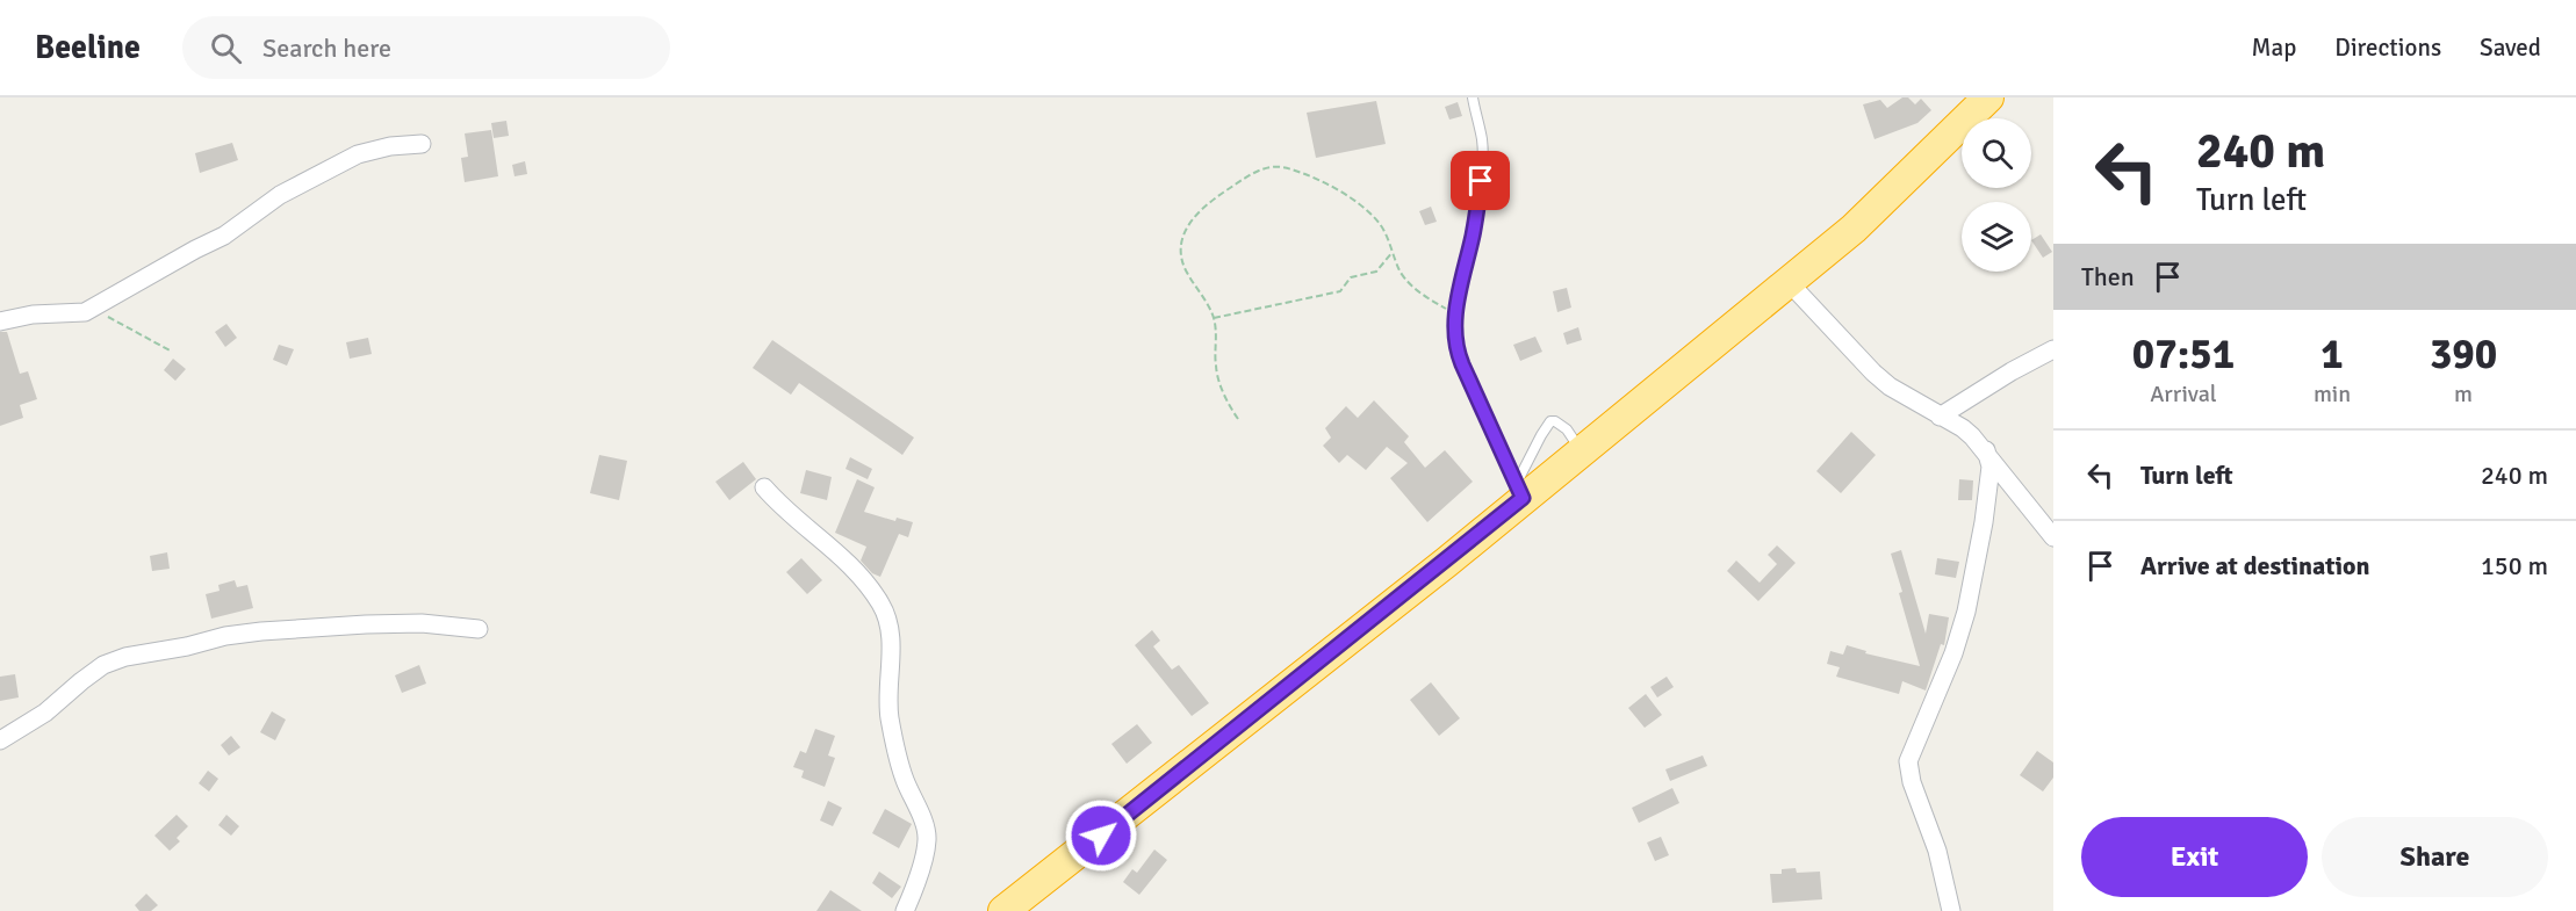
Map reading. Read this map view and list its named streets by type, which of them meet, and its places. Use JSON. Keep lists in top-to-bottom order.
{
  "page": {
    "header": "Beeline",
    "search": "Search here",
    "nav": ["Map", "Directions", "Saved"],
    "turn": ["240 m", "Turn left"],
    "then": "Then",
    "eta": [
      "07:51",
      "Arrival",
      "1",
      "min",
      "390",
      "m"
    ],
    "list": [
      {
        "name": "Turn left",
        "value": "240 m"
      },
      {
        "name": "Arrive at destination",
        "value": "150 m"
      }
    ],
    "buttons": ["Exit", "Share"]
  }
}
